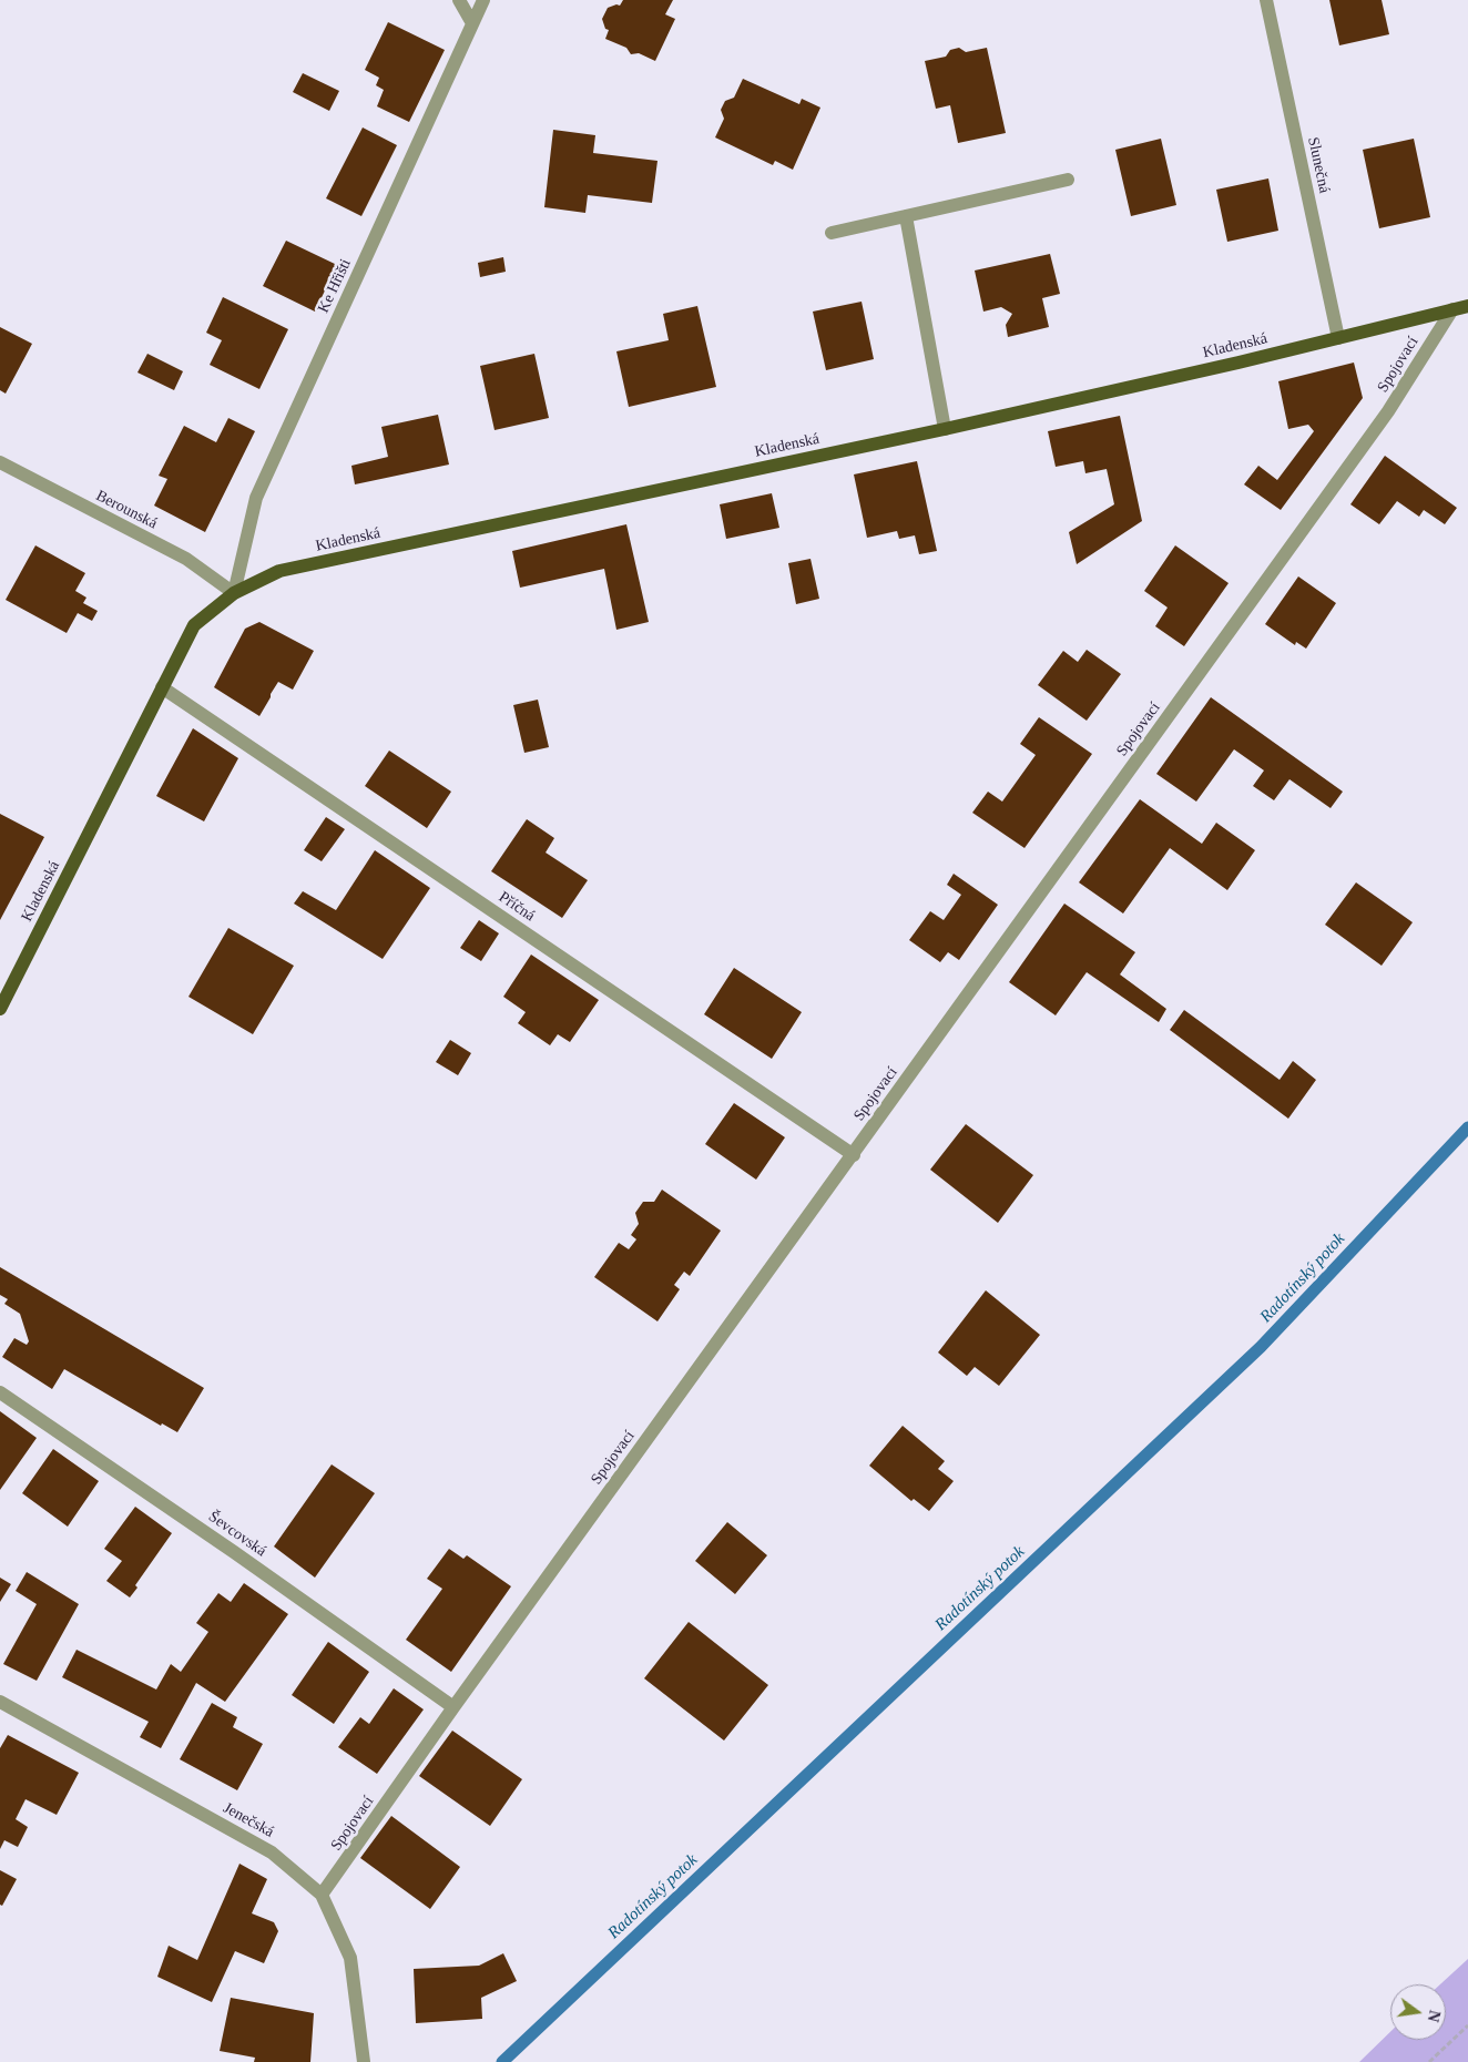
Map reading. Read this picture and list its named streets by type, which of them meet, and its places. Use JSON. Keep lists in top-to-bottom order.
{
  "streets": {
    "main road": ["Kladenská"],
    "street": [
      "Slunečná",
      "Ke Hřišti",
      "Spojovací",
      "Berounská",
      "Příčná",
      "Ševcovská",
      "Jenečská"
    ]
  },
  "crossings": [
    ["Slunečná", "Kladenská"],
    ["Ke Hřišti", "Kladenská"],
    ["Ke Hřišti", "Berounská"],
    ["Kladenská", "Spojovací"],
    ["Kladenská", "Berounská"],
    ["Kladenská", "Příčná"],
    ["Spojovací", "Příčná"],
    ["Spojovací", "Ševcovská"],
    ["Spojovací", "Jenečská"]
  ],
  "water": ["Radotínský potok"],
  "north": "right"
}
